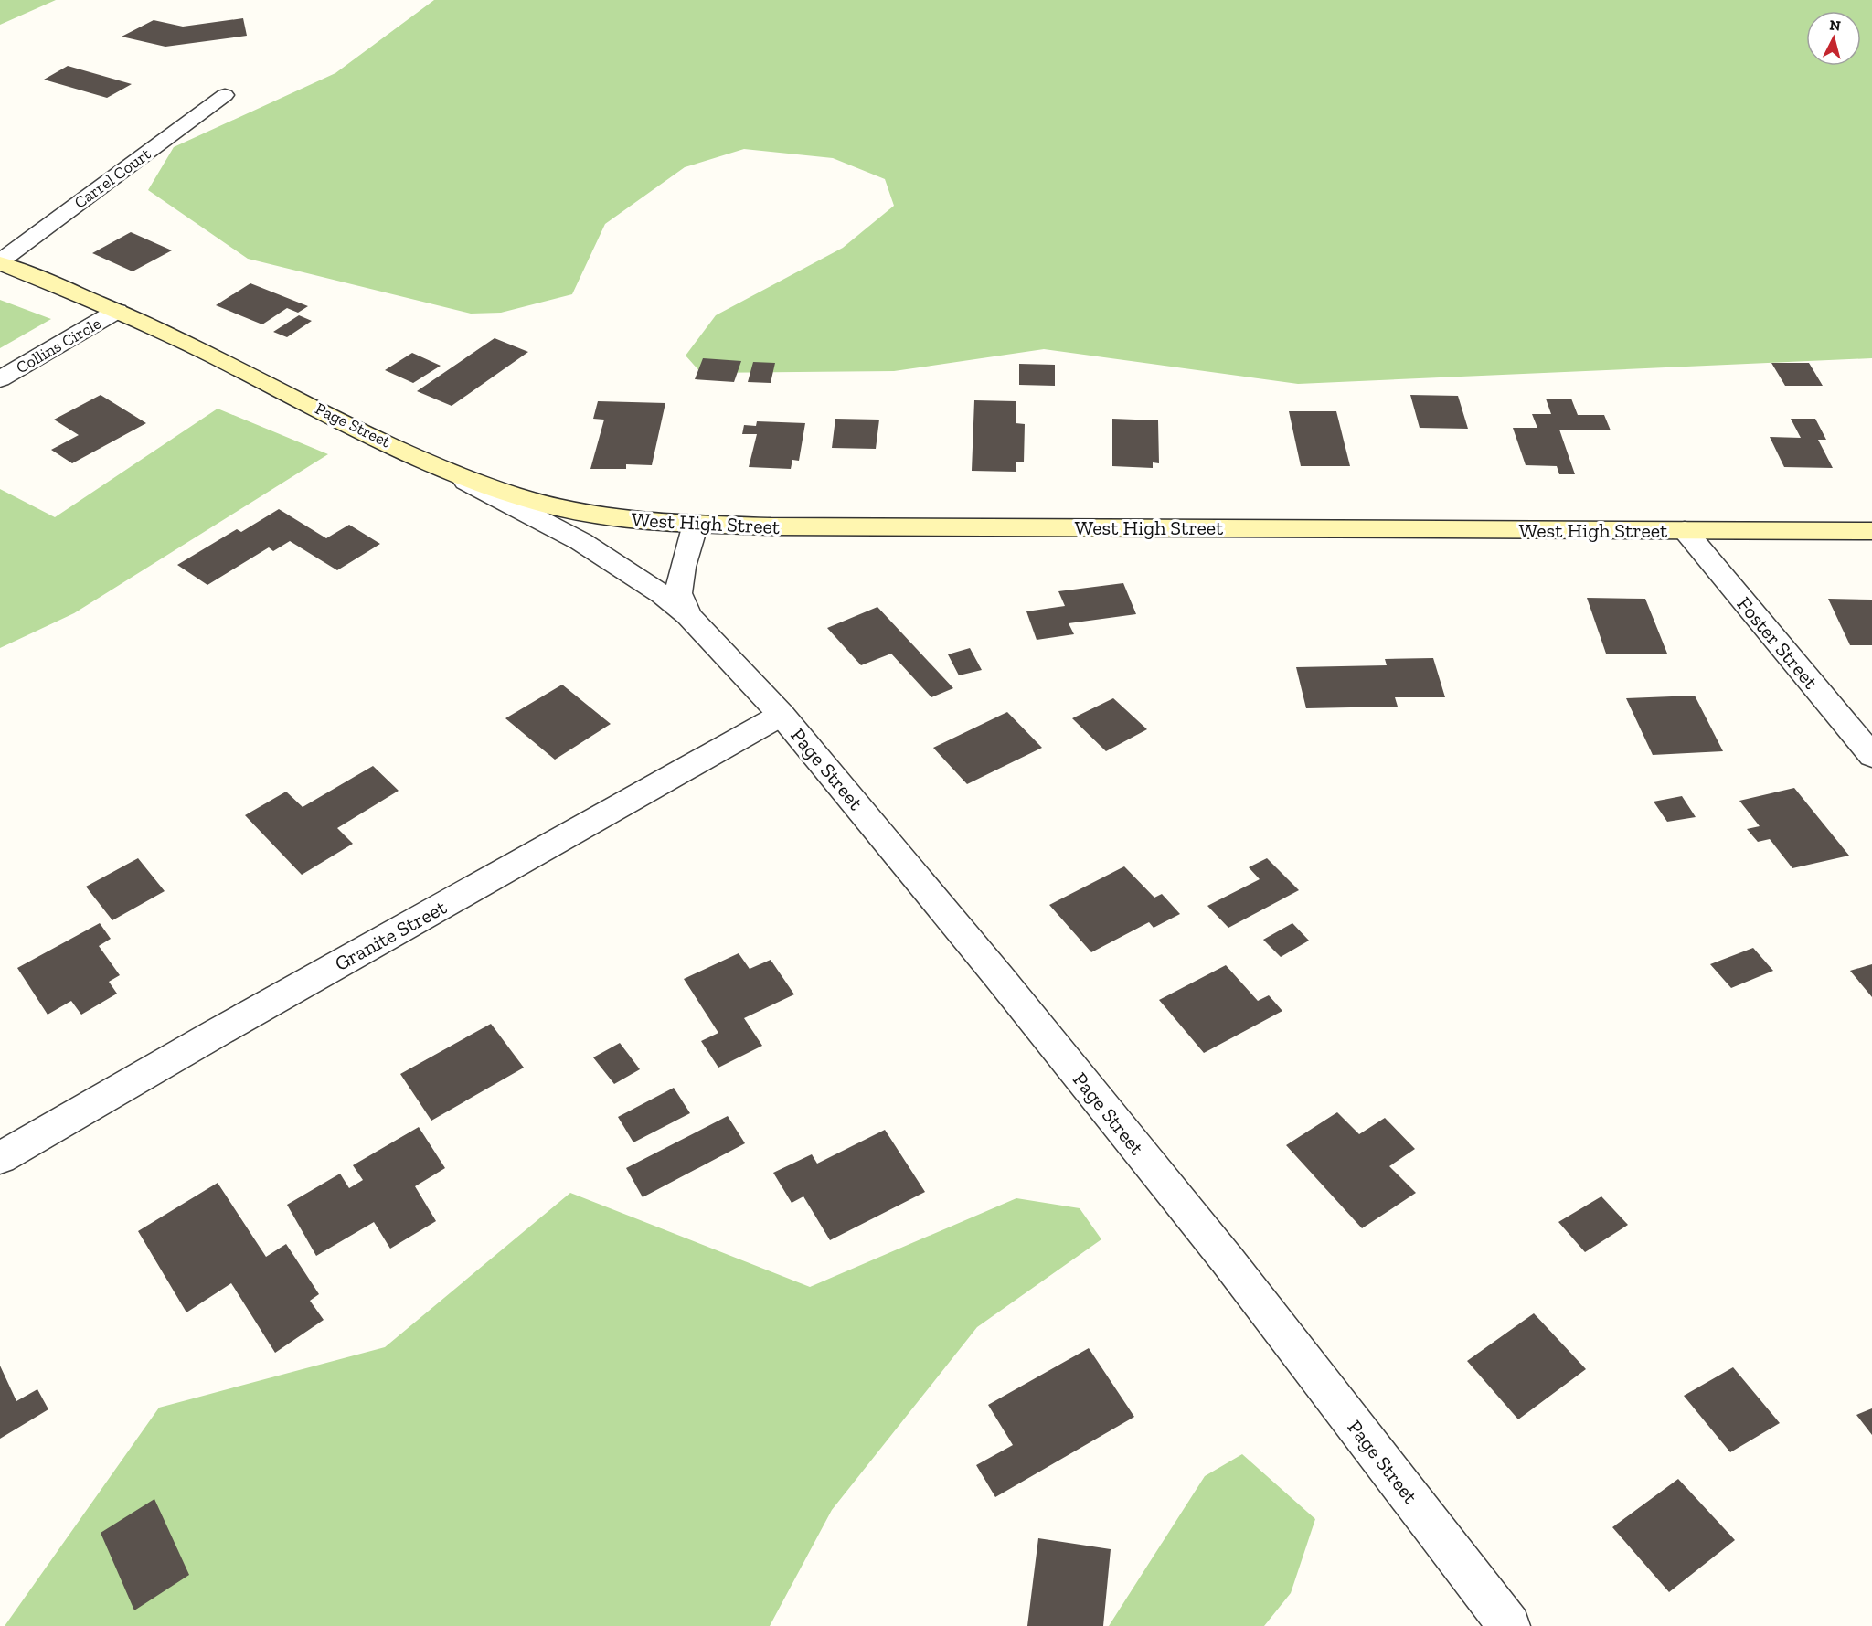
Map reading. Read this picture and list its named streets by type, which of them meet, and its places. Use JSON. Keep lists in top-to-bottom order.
{
  "streets": {
    "main road": ["Page Street", "West High Street"],
    "street": [
      "Carrel Court",
      "Collins Circle",
      "Foster Street",
      "Granite Street"
    ]
  },
  "crossings": [
    ["Carrel Court", "Page Street"],
    ["Collins Circle", "Page Street"],
    ["Page Street", "West High Street"],
    ["Page Street", "Granite Street"],
    ["West High Street", "Foster Street"]
  ],
  "north": "top"
}
